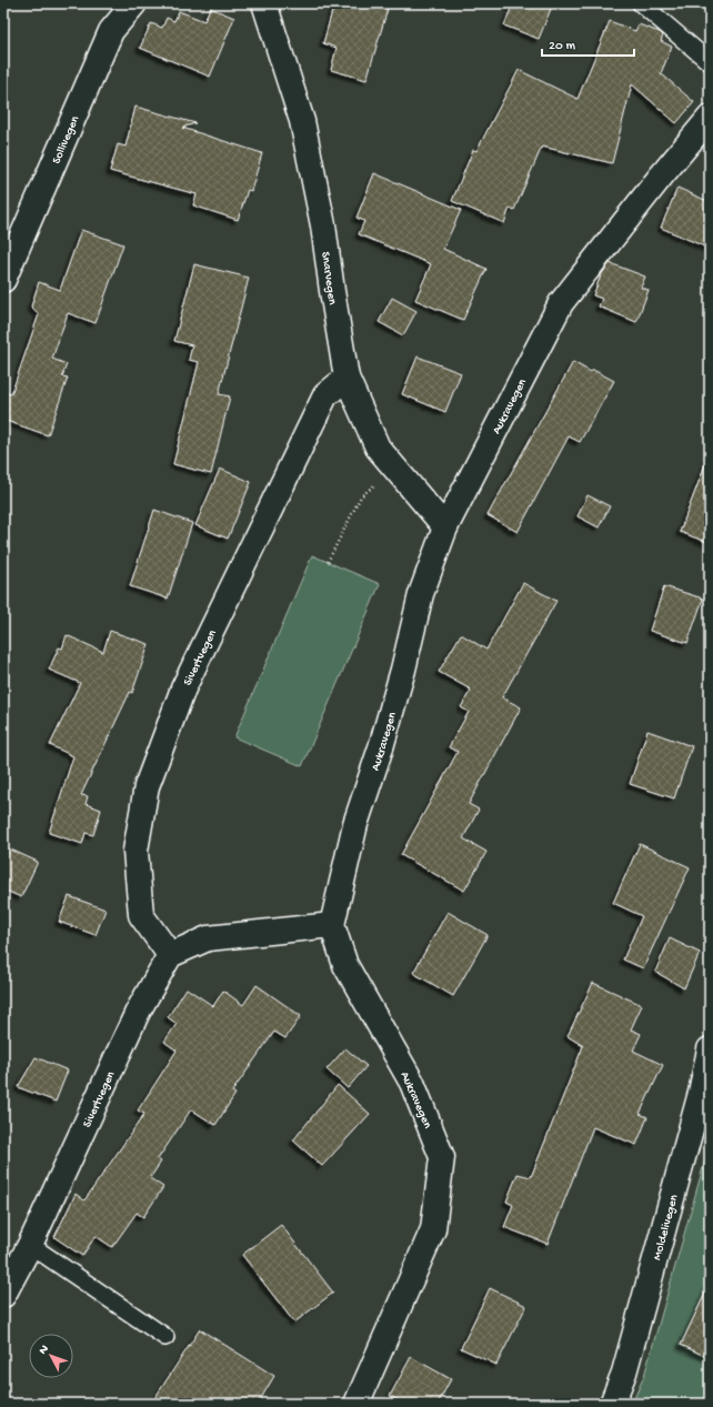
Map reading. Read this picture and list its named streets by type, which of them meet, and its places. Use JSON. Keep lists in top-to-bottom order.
{
  "streets": {
    "street": [
      "Sollivegen",
      "Snarvegen",
      "Aukravegen",
      "Sivertvegen",
      "Moldelivegen"
    ]
  },
  "crossings": [
    ["Snarvegen", "Aukravegen"],
    ["Snarvegen", "Sivertvegen"]
  ],
  "scale_bar": "20 m",
  "north": "top left"
}
